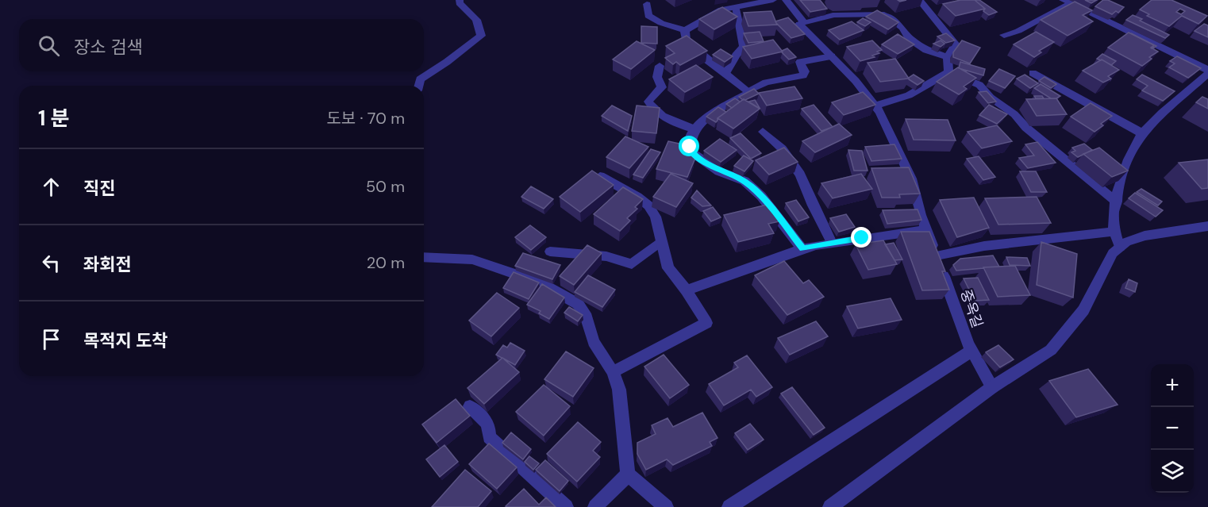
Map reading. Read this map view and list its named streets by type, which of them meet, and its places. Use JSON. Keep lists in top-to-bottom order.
{
  "streets": {
    "street": ["중옥길"]
  },
  "page": {
    "search": "장소 검색",
    "heading": ["1 분", "도보 · 70 m"],
    "list": [
      ["직진", "50 m"],
      ["좌회전", "20 m"],
      "목적지 도착"
    ],
    "map_buttons": ["+", "−"]
  }
}
